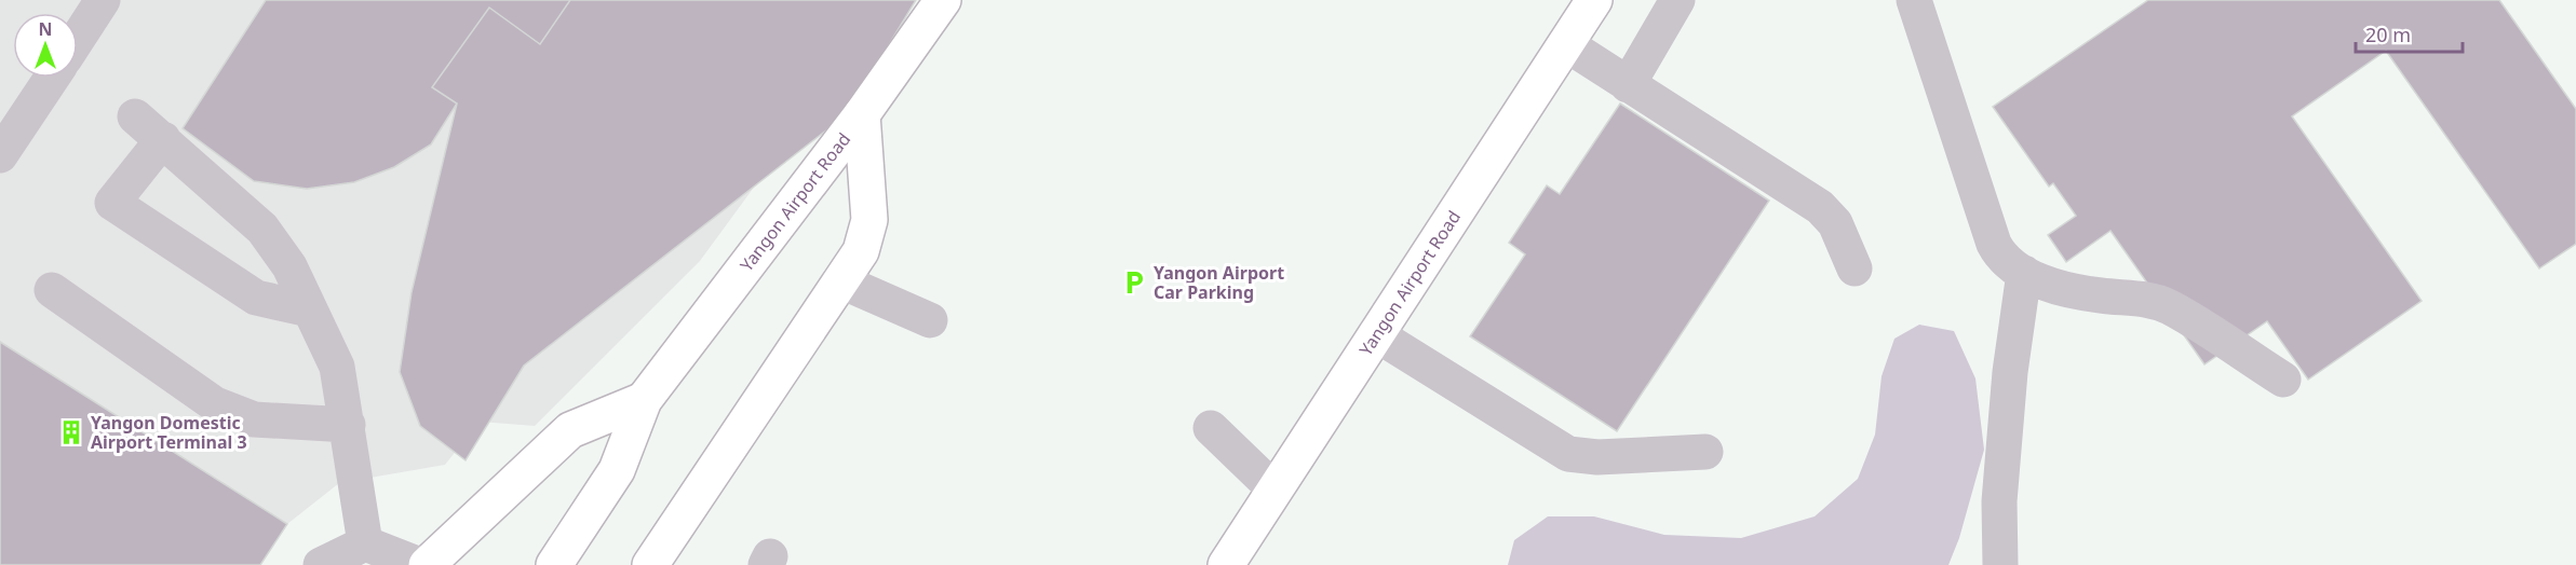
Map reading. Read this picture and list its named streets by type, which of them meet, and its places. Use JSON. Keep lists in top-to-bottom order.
{
  "streets": {
    "main road": ["Yangon Airport Road"]
  },
  "places": {
    "parking": ["Yangon Airport Car Parking"],
    "building": ["Yangon Domestic Airport Terminal 3"]
  },
  "scale_bar": "20 m",
  "north": "top"
}
